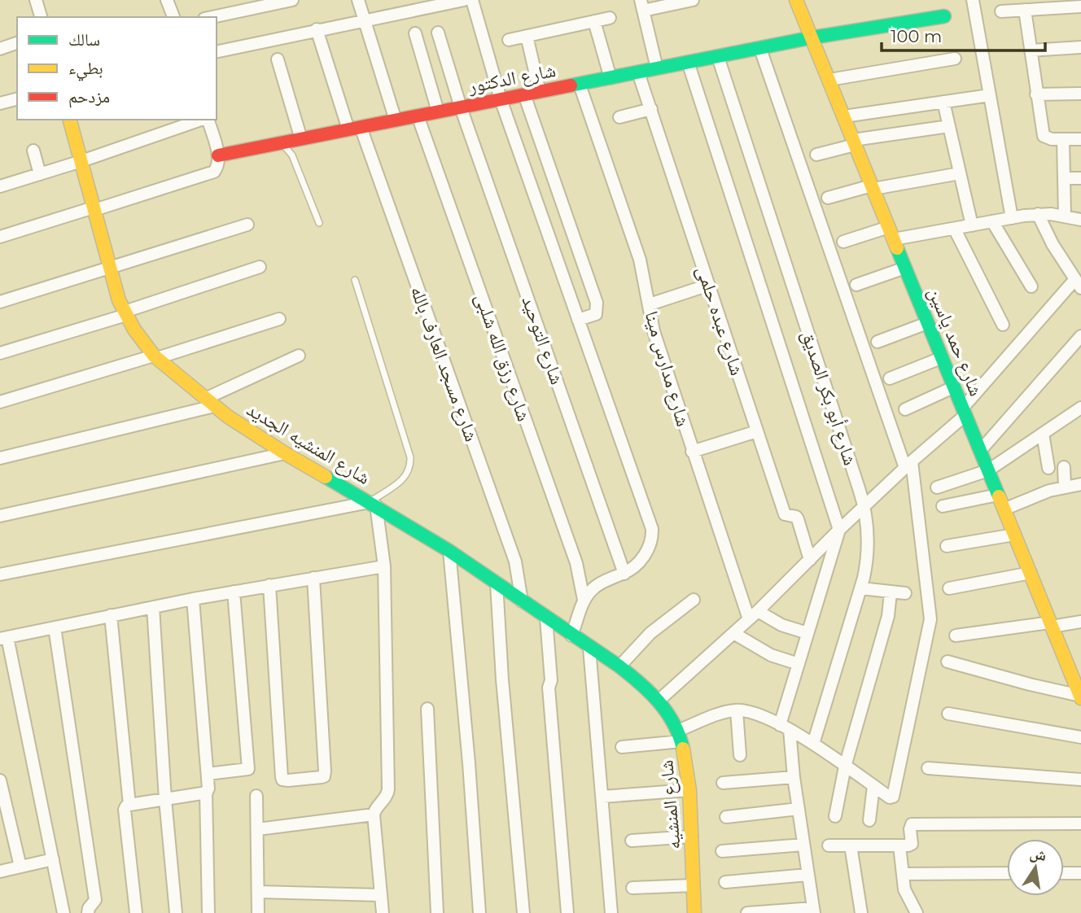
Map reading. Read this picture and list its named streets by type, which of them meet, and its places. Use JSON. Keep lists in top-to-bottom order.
{
  "streets": {
    "street": [
      "شارع الدكتور",
      "شارع عبده حلمى",
      "شارع التوحيد",
      "شارع حمد ياسين",
      "شارع رزق الله شلبى",
      "شارع مسجد العارف بالله",
      "شارع مدارس مينا",
      "شارع أبو بكر الصديق",
      "شارع المنشيه الجديد",
      "شارع المنشيه"
    ]
  },
  "crossings": [
    ["شارع الدكتور", "شارع عبده حلمى"],
    ["شارع الدكتور", "شارع التوحيد"],
    ["شارع الدكتور", "شارع حمد ياسين"],
    ["شارع الدكتور", "شارع رزق الله شلبى"],
    ["شارع الدكتور", "شارع مسجد العارف بالله"],
    ["شارع الدكتور", "شارع مدارس مينا"],
    ["شارع الدكتور", "شارع أبو بكر الصديق"],
    ["شارع مسجد العارف بالله", "شارع المنشيه الجديد"],
    ["شارع المنشيه الجديد", "شارع المنشيه"]
  ],
  "legend": ["سالك", "بطيء", "مزدحم"],
  "scale_bar": "100 m",
  "north": "top"
}
